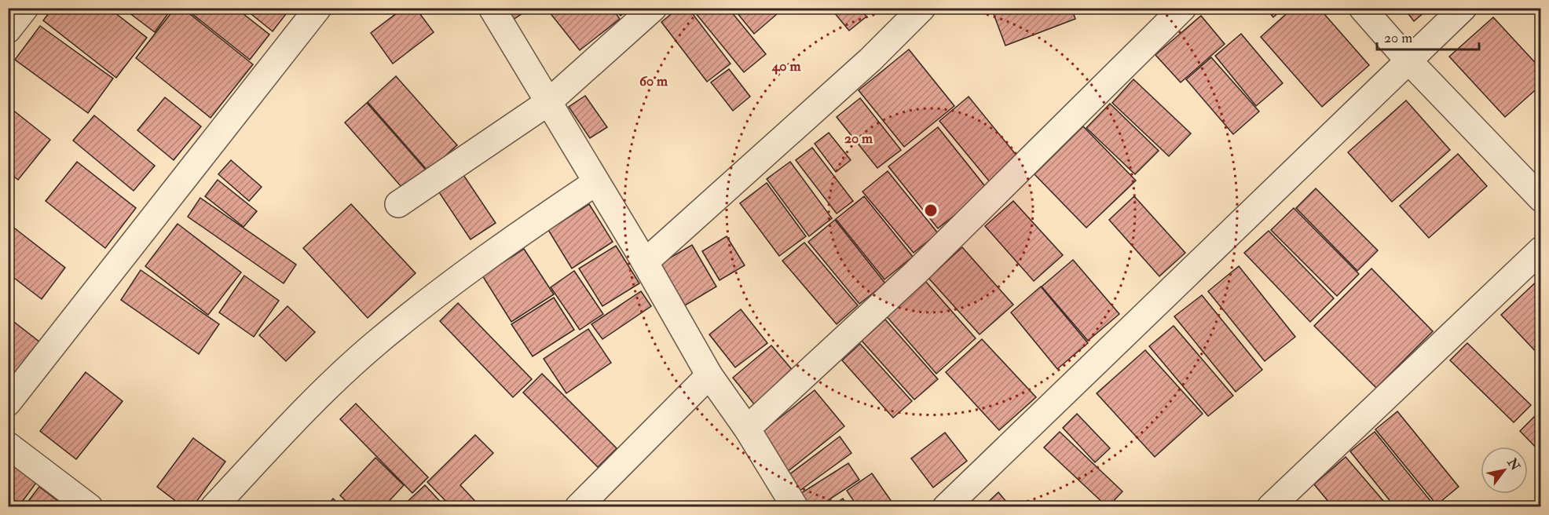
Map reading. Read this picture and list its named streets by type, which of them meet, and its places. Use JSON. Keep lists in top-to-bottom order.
{
  "scale_bar": "20 m",
  "north": "top right",
  "rings": ["40 m", "60 m", "20 m"]
}
